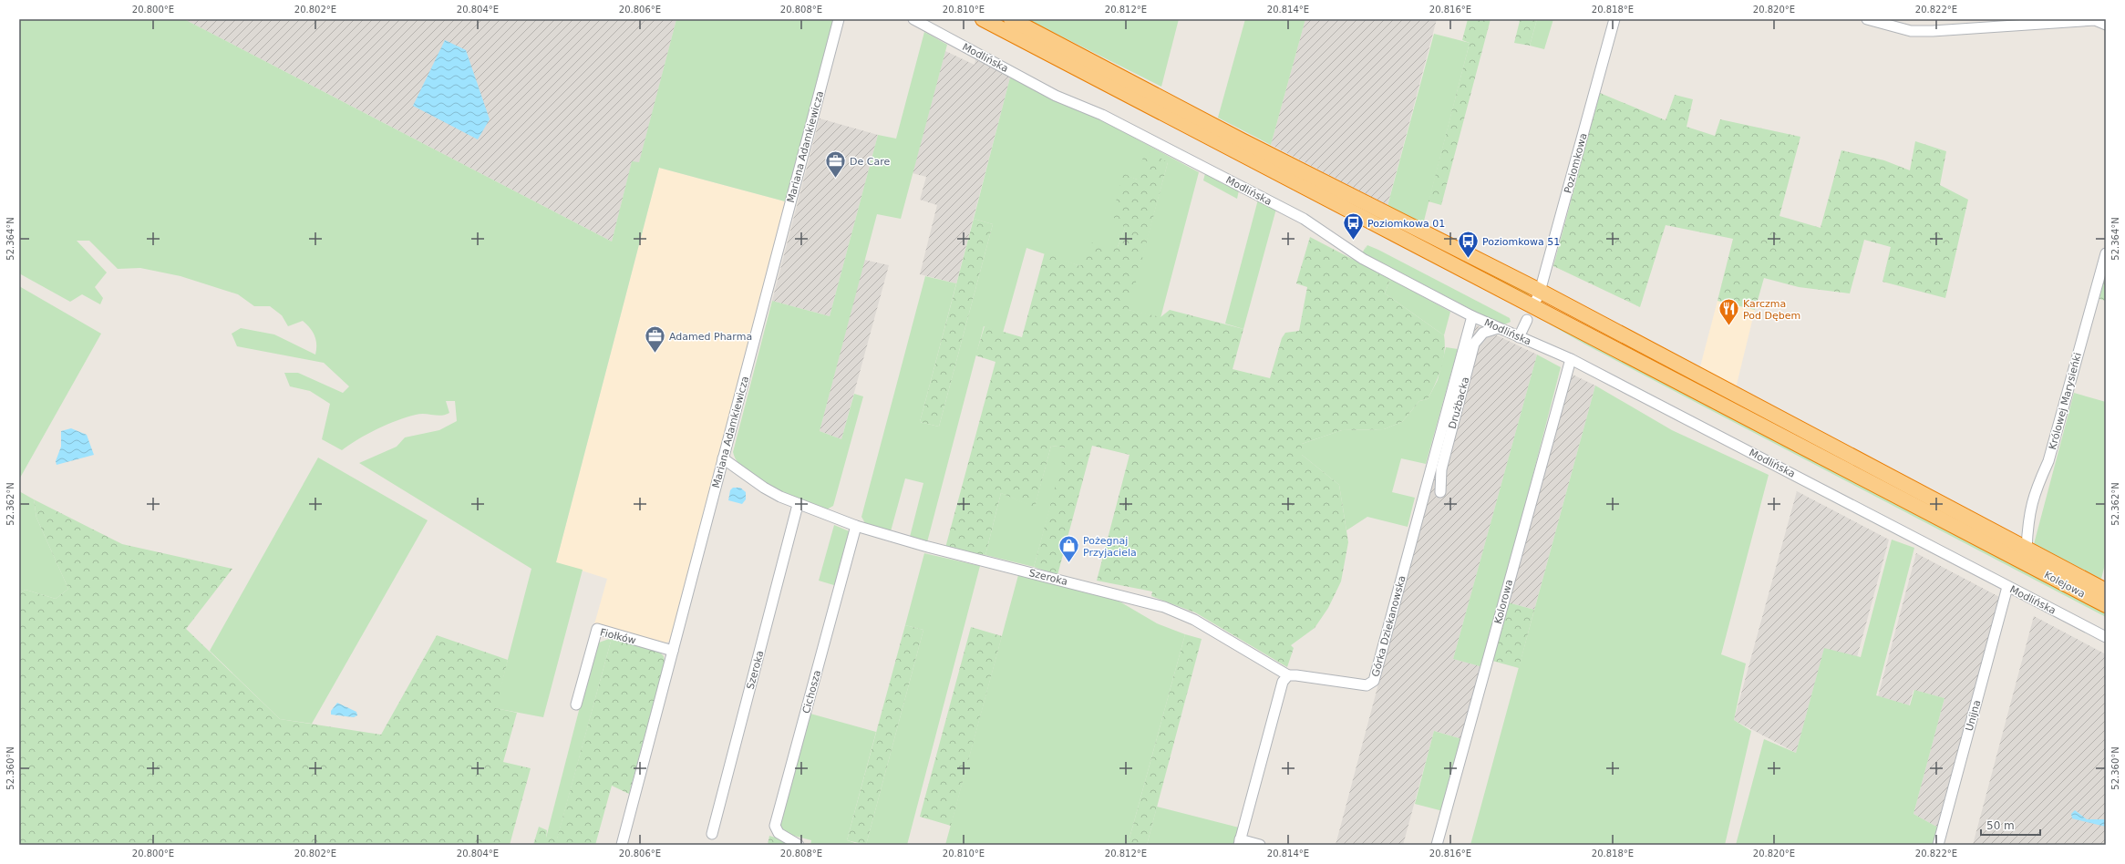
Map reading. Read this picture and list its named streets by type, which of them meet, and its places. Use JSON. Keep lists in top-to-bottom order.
{
  "streets": {
    "highway": ["Kolejowa"],
    "street": [
      "Modlińska",
      "Mariana Adamkiewicza",
      "Poziomkowa",
      "Królowej Marysieńki",
      "Drużbacka",
      "Szeroka",
      "Kolorowa",
      "Górka Dziekanowska",
      "Fiołków",
      "Cichosza",
      "Unijna"
    ]
  },
  "crossings": [
    ["Modlińska", "Drużbacka"],
    ["Modlińska", "Kolorowa"],
    ["Modlińska", "Górka Dziekanowska"],
    ["Modlińska", "Unijna"],
    ["Mariana Adamkiewicza", "Szeroka"],
    ["Mariana Adamkiewicza", "Fiołków"],
    ["Królowej Marysieńki", "Kolejowa"],
    ["Szeroka", "Górka Dziekanowska"],
    ["Szeroka", "Cichosza"]
  ],
  "places": {
    "office": ["De Care", "Adamed Pharma"],
    "bus stop": ["Poziomkowa 01", "Poziomkowa 51"],
    "restaurant": ["Karczma Pod Dębem"],
    "shop": ["Pożegnaj Przyjaciela"]
  },
  "scale_bar": "50 m",
  "coordinates": [
    "20.800°E",
    "20.802°E",
    "20.804°E",
    "20.806°E",
    "20.808°E",
    "20.810°E",
    "20.812°E",
    "20.814°E",
    "20.816°E",
    "20.818°E",
    "20.820°E",
    "20.822°E",
    "52.364°N",
    "52.362°N",
    "52.360°N"
  ]
}
